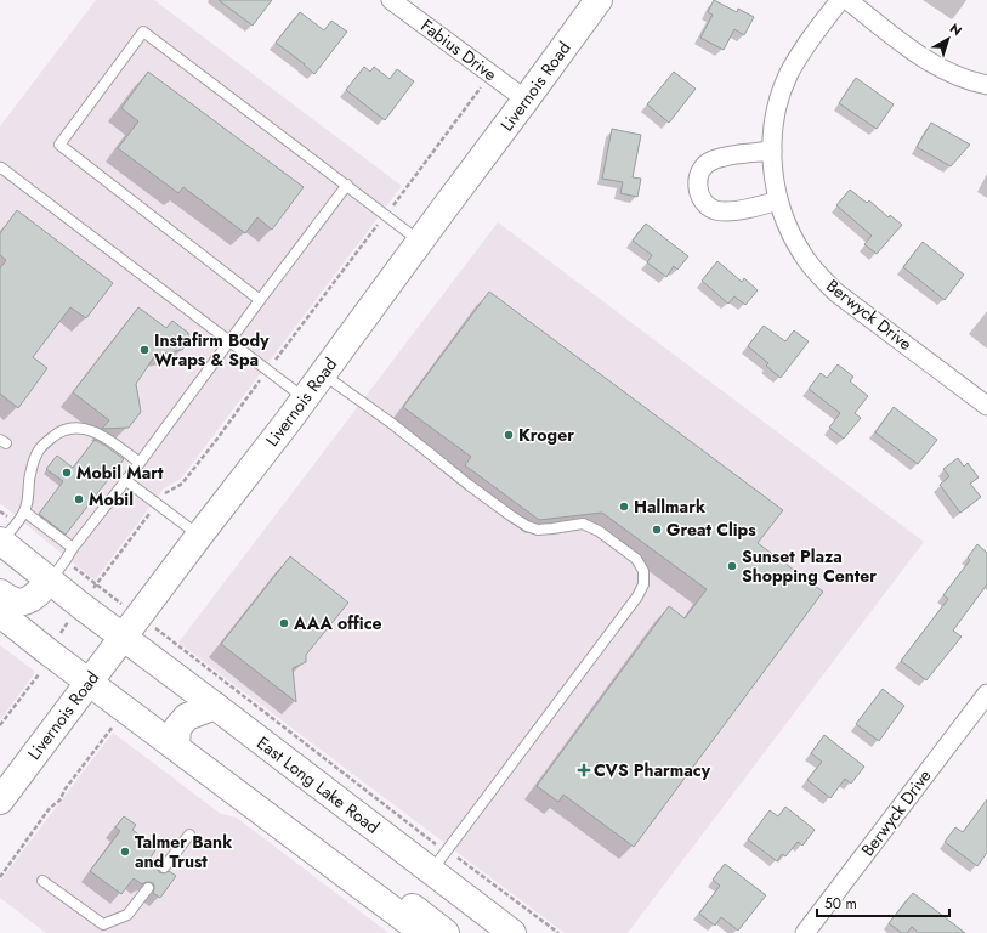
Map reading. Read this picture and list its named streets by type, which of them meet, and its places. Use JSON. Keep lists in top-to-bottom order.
{
  "streets": {
    "main road": ["Livernois Road", "East Long Lake Road"],
    "street": ["Fabius Drive", "Berwyck Drive"]
  },
  "crossings": [
    ["Fabius Drive", "Livernois Road"],
    ["Livernois Road", "East Long Lake Road"]
  ],
  "places": {
    "other": [
      "Instafirm Body Wraps & Spa",
      "Kroger",
      "Mobil Mart",
      "Mobil",
      "Hallmark",
      "Great Clips",
      "Sunset Plaza Shopping Center",
      "AAA office",
      "Talmer Bank and Trust"
    ],
    "health": ["CVS Pharmacy"]
  },
  "scale_bar": "50 m",
  "north": "top right"
}
